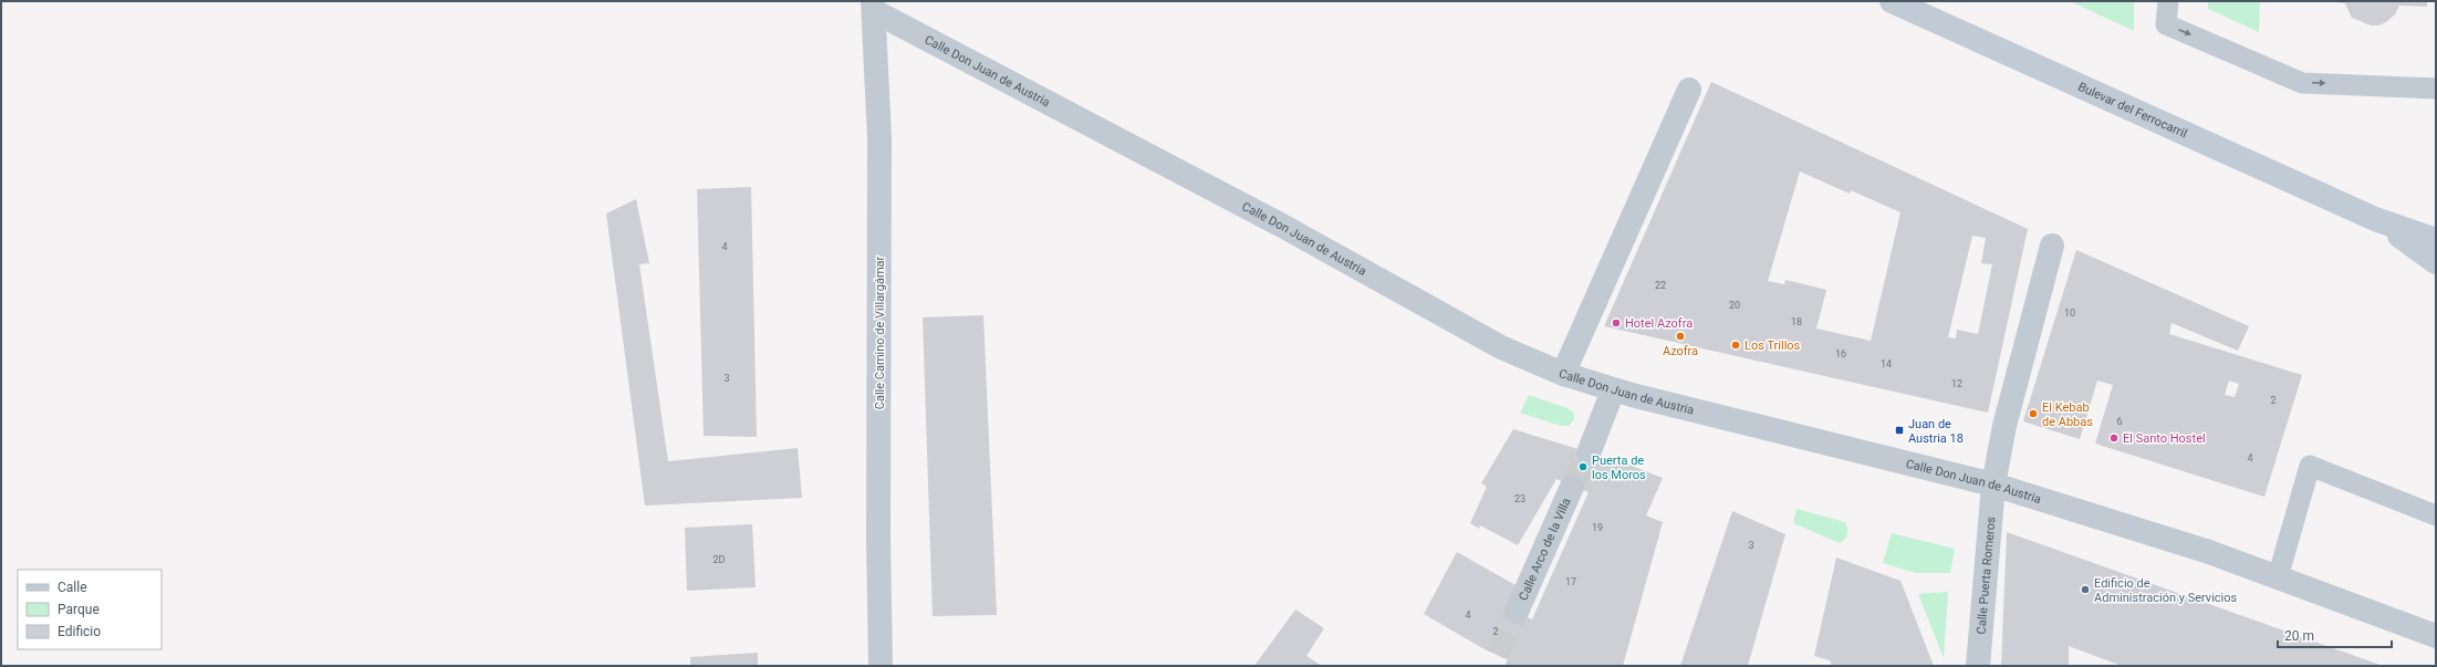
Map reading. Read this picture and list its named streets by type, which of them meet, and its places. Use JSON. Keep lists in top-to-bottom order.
{
  "streets": {
    "main road": ["Bulevar del Ferrocarril"],
    "street": [
      "Calle Don Juan de Austria",
      "Calle Camino de Villargámar",
      "Calle Arco de la Villa",
      "Calle Puerta Romeros"
    ]
  },
  "crossings": [
    ["Calle Don Juan de Austria", "Calle Camino de Villargámar"],
    ["Calle Don Juan de Austria", "Calle Puerta Romeros"]
  ],
  "places": {
    "other": [
      "Hotel Azofra",
      "Azofra",
      "Los Trillos",
      "El Kebab de Abbas",
      "El Santo Hostel",
      "Puerta de los Moros",
      "Edificio de Administración y Servicios"
    ],
    "transit": ["Juan de Austria 18"]
  },
  "house_numbers": [
    "4",
    "22",
    "20",
    "10",
    "18",
    "16",
    "14",
    "3",
    "12",
    "2",
    "6",
    "4",
    "23",
    "19",
    "3",
    "2D",
    "17",
    "4",
    "2"
  ],
  "legend": ["Calle", "Parque", "Edificio"],
  "scale_bar": "20 m"
}
